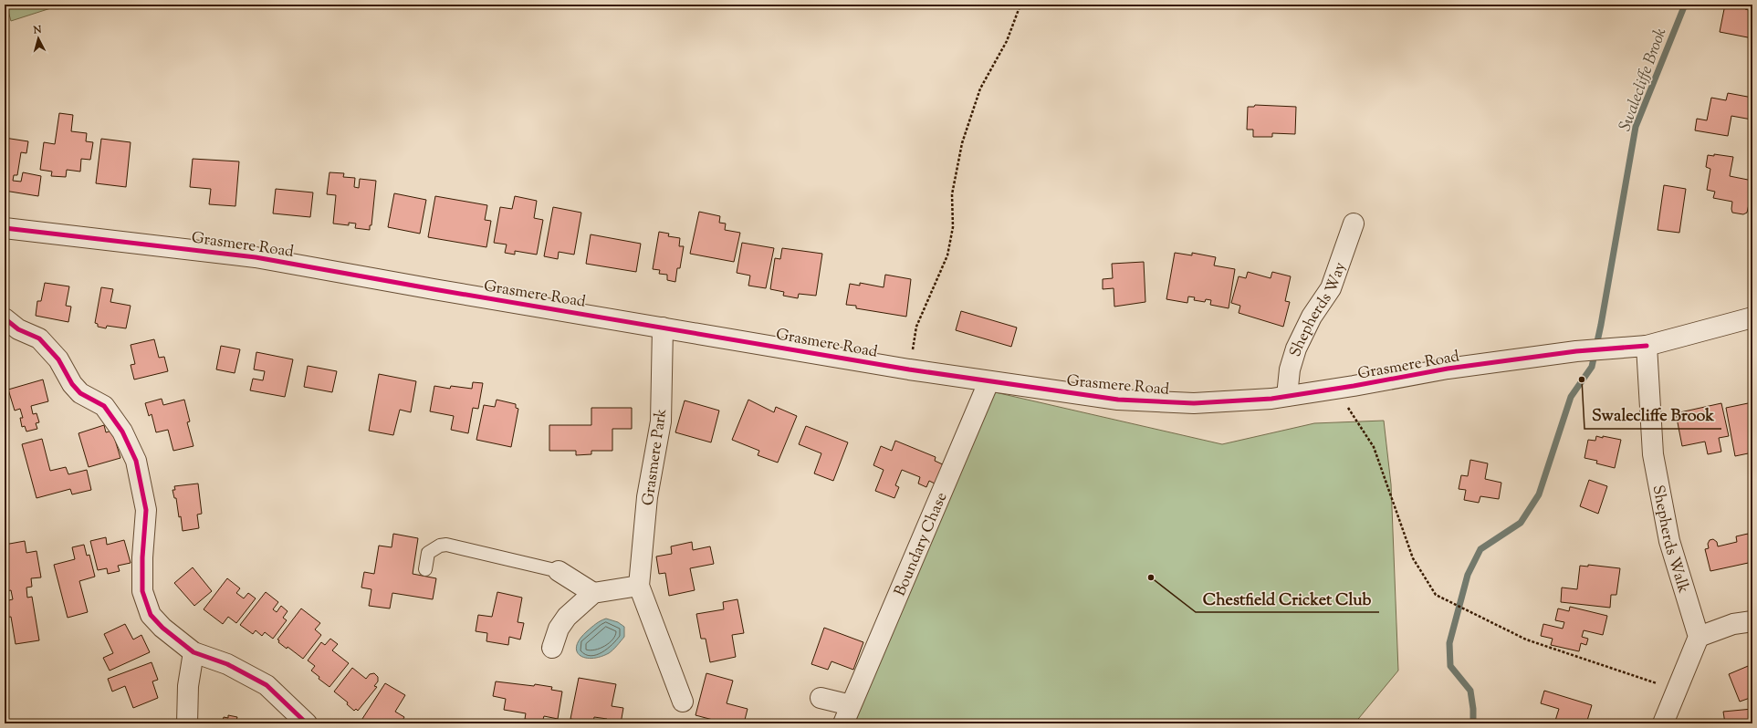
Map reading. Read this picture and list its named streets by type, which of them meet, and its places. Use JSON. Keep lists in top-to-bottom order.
{
  "streets": {
    "street": [
      "Grasmere Road",
      "Shepherds Way",
      "Grasmere Park",
      "Shepherds Walk",
      "Boundary Chase"
    ]
  },
  "crossings": [
    ["Grasmere Road", "Shepherds Way"],
    ["Grasmere Road", "Grasmere Park"],
    ["Grasmere Road", "Shepherds Walk"],
    ["Grasmere Road", "Boundary Chase"]
  ],
  "water": ["Swalecliffe Brook"],
  "places": ["Swalecliffe Brook", "Chestfield Cricket Club"],
  "north": "top"
}
